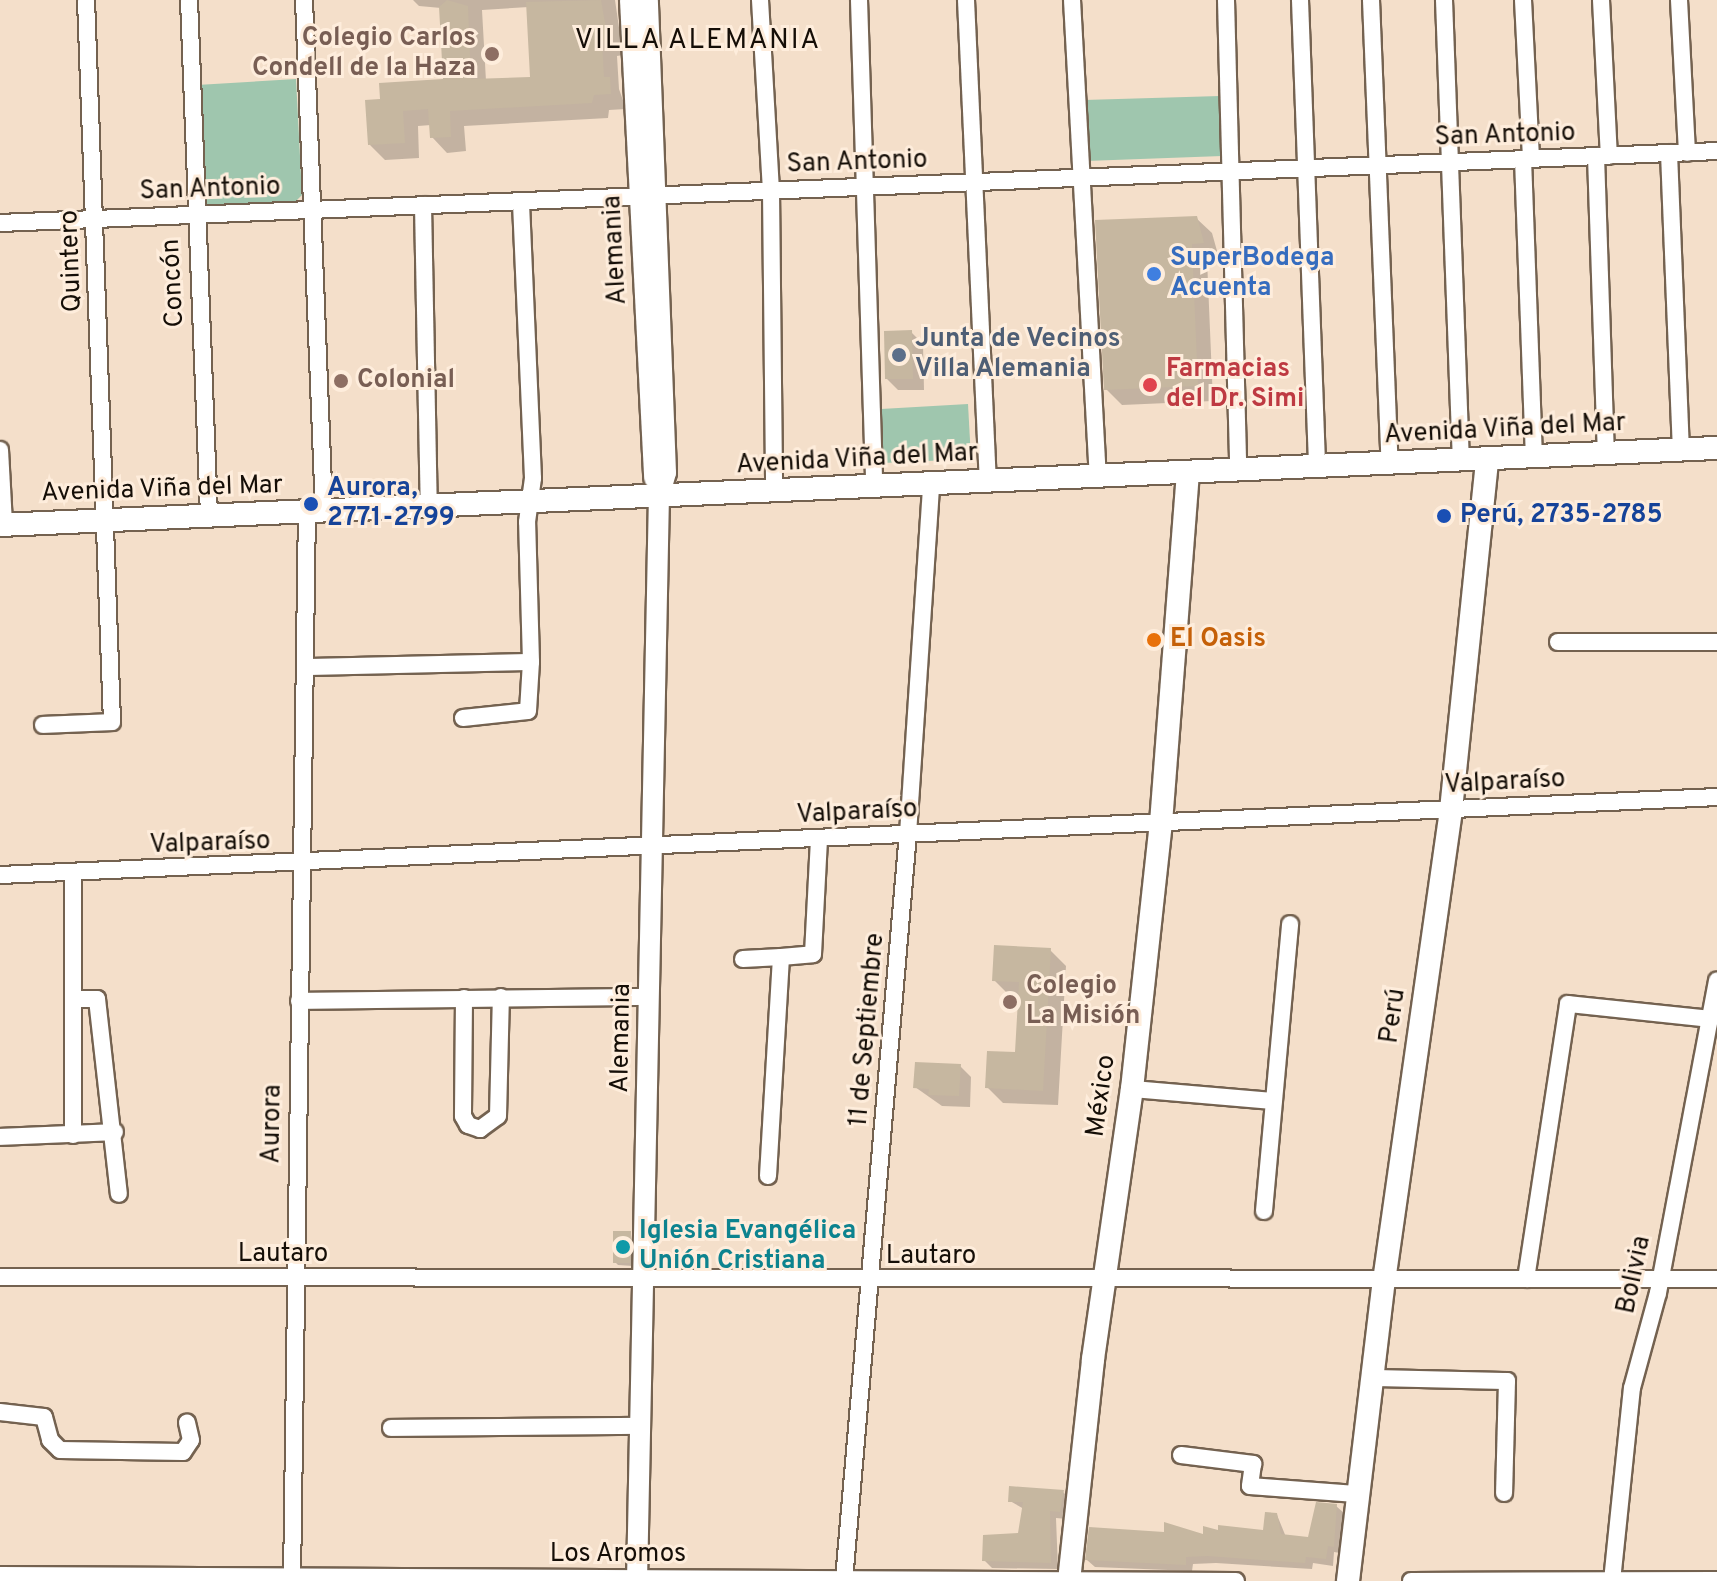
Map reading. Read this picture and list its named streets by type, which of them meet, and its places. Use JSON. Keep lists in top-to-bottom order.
{
  "streets": {
    "main road": ["Avenida Viña del Mar", "Perú", "México"],
    "street": [
      "San Antonio",
      "Alemania",
      "Quintero",
      "Concón",
      "Valparaíso",
      "11 de Septiembre",
      "Aurora",
      "Lautaro",
      "Bolivia",
      "Los Aromos"
    ]
  },
  "crossings": [
    ["San Antonio", "Alemania"],
    ["San Antonio", "Quintero"],
    ["San Antonio", "Concón"],
    ["San Antonio", "Aurora"],
    ["Alemania", "Avenida Viña del Mar"],
    ["Alemania", "Valparaíso"],
    ["Alemania", "Lautaro"],
    ["Alemania", "Los Aromos"],
    ["Quintero", "Avenida Viña del Mar"],
    ["Concón", "Avenida Viña del Mar"],
    ["Avenida Viña del Mar", "Perú"],
    ["Avenida Viña del Mar", "11 de Septiembre"],
    ["Avenida Viña del Mar", "México"],
    ["Avenida Viña del Mar", "Aurora"],
    ["Valparaíso", "Perú"],
    ["Valparaíso", "11 de Septiembre"],
    ["Valparaíso", "México"],
    ["Valparaíso", "Aurora"],
    ["Perú", "Lautaro"],
    ["11 de Septiembre", "Lautaro"],
    ["11 de Septiembre", "Los Aromos"],
    ["México", "Lautaro"],
    ["México", "Los Aromos"],
    ["Aurora", "Lautaro"],
    ["Aurora", "Los Aromos"],
    ["Lautaro", "Bolivia"]
  ],
  "districts": ["VILLA ALEMANIA"],
  "places": [
    "Colegio Carlos Condell de la Haza",
    "SuperBodega Acuenta",
    "Junta de Vecinos Villa Alemania",
    "Colonial",
    "Farmacias del Dr. Simi",
    "Aurora, 2771-2799",
    "Perú, 2735-2785",
    "El Oasis",
    "Colegio La Misión",
    "Iglesia Evangélica Unión Cristiana"
  ]
}
